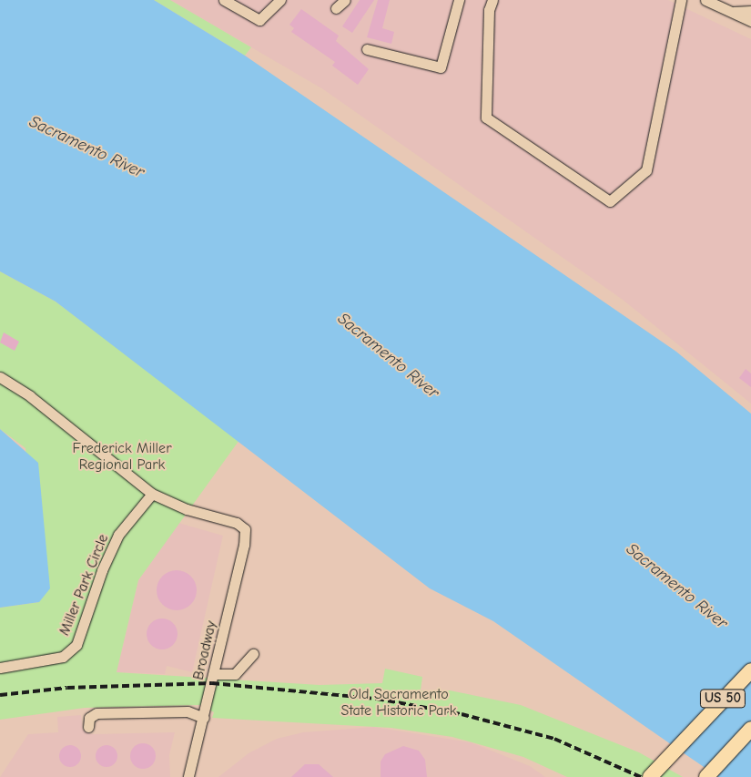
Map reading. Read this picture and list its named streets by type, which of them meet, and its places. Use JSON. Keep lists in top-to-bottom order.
{
  "streets": {
    "highway": ["US 50"],
    "street": ["Miller Park Circle", "Broadway"]
  },
  "crossings": [
    ["Miller Park Circle", "Broadway"]
  ],
  "water": ["Sacramento River"],
  "parks": ["Frederick Miller Regional Park", "Old Sacramento State Historic Park"]
}
